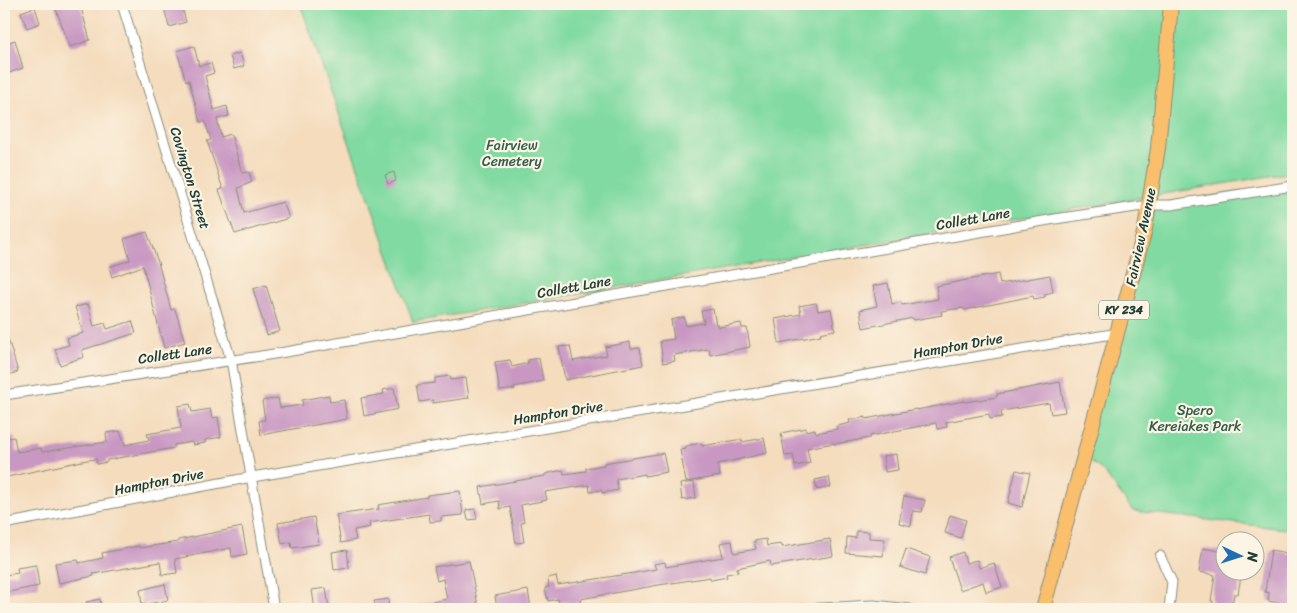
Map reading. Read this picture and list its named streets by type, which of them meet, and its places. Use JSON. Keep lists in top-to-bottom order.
{
  "streets": {
    "main road": ["Fairview Avenue", "KY 234"],
    "street": ["Covington Street", "Collett Lane", "Hampton Drive"]
  },
  "crossings": [
    ["Covington Street", "Collett Lane"],
    ["Covington Street", "Hampton Drive"],
    ["Collett Lane", "Fairview Avenue"],
    ["Fairview Avenue", "Hampton Drive"]
  ],
  "parks": ["Fairview Cemetery", "Spero Kereiakes Park"],
  "north": "right"
}
